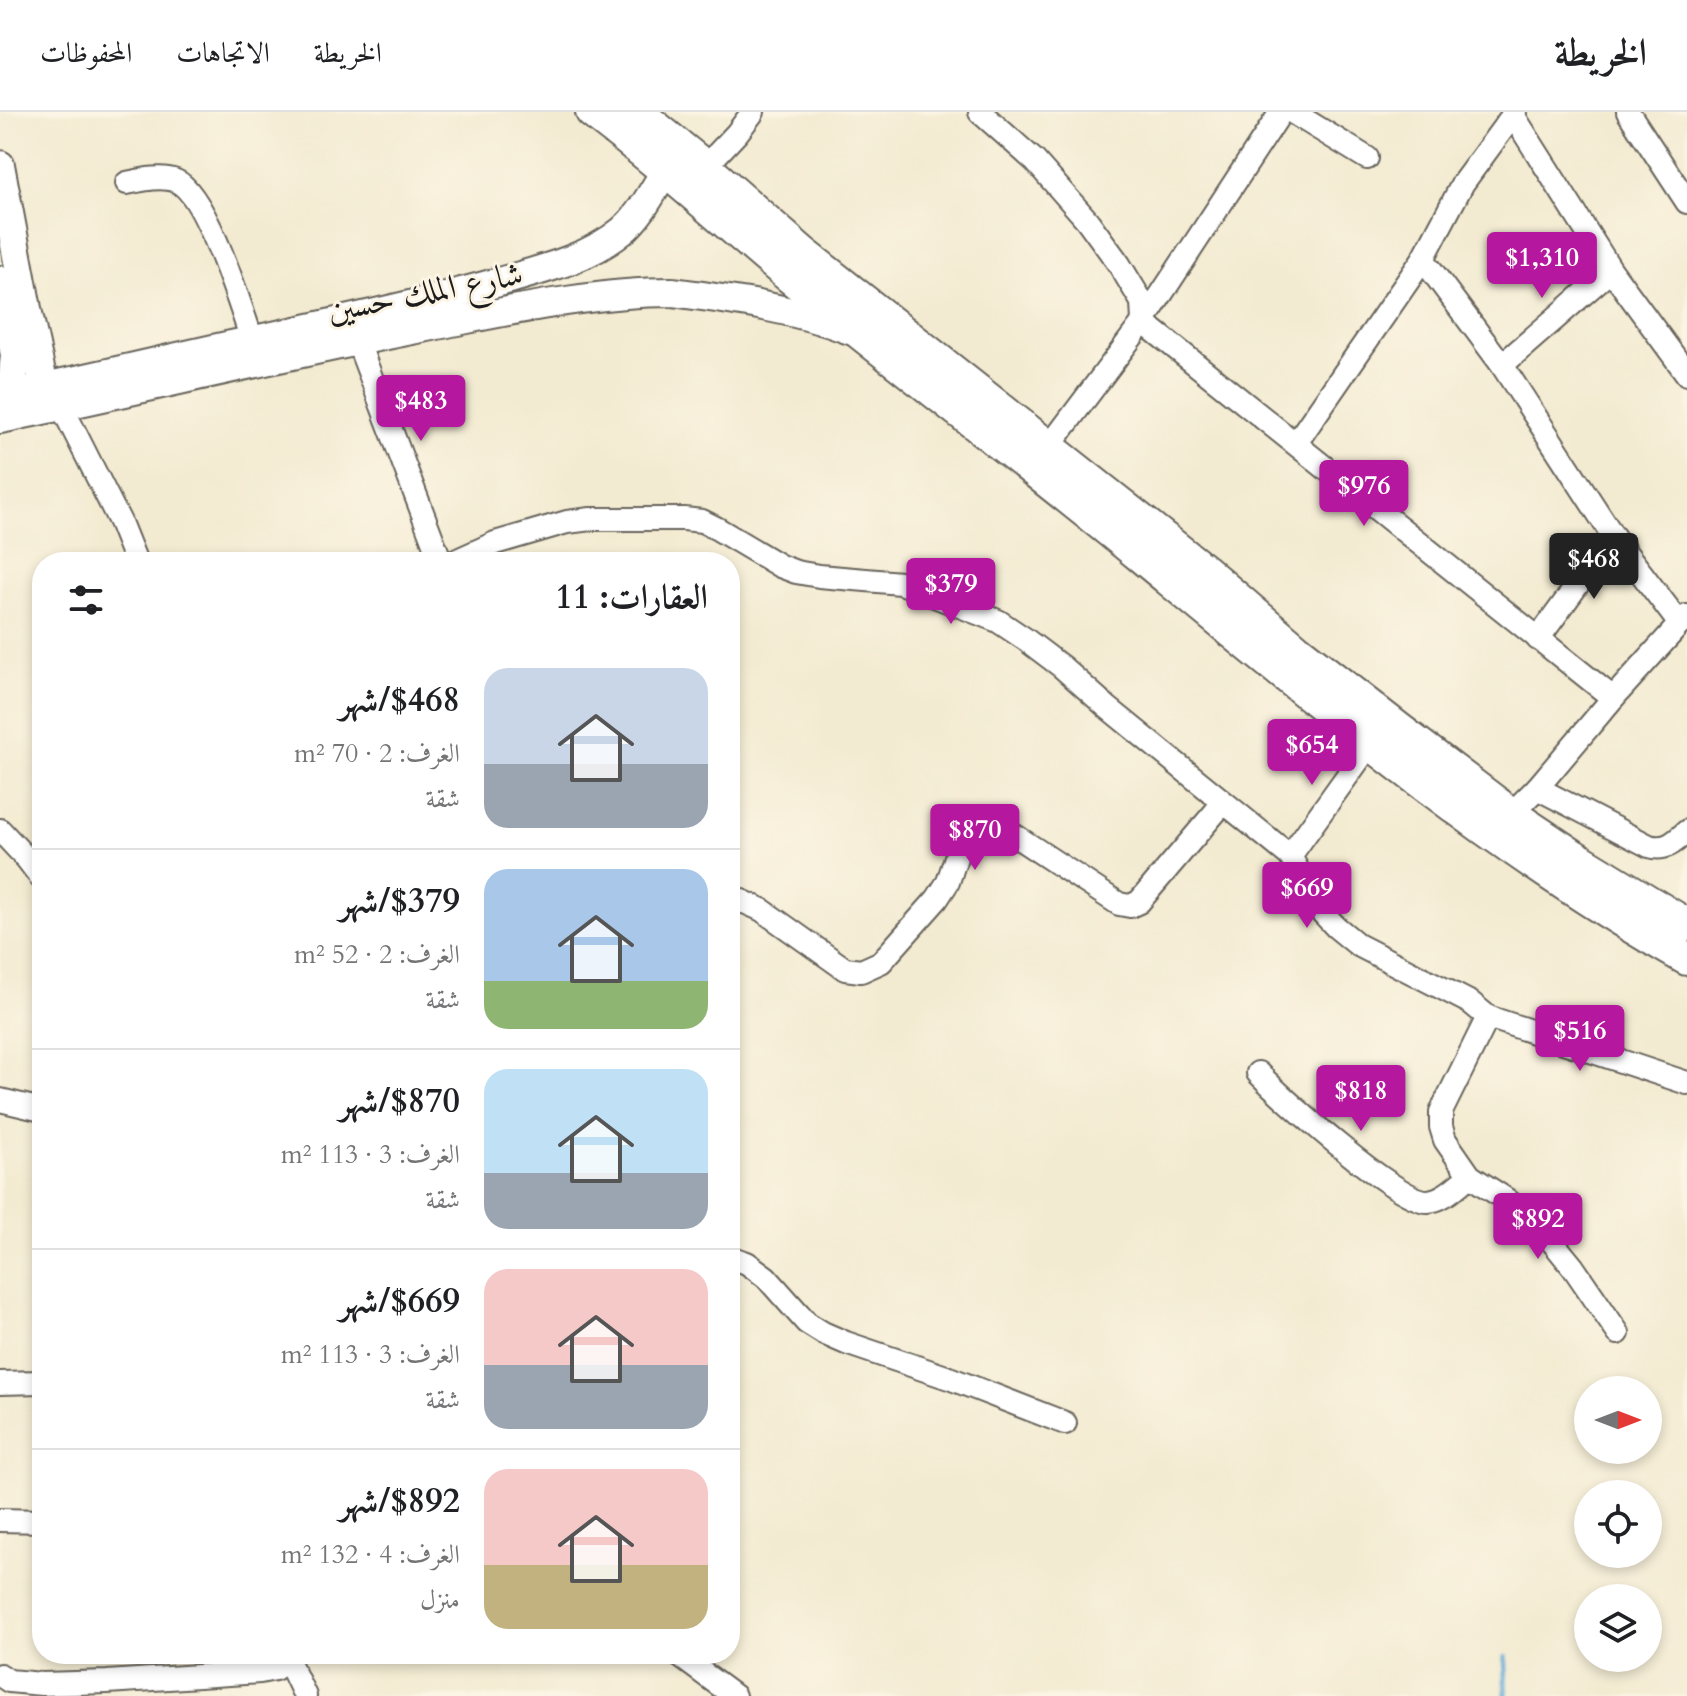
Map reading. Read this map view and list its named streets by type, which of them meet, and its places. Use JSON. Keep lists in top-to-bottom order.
{
  "streets": {
    "main road": ["شارع الملك حسين"]
  },
  "north": "right",
  "page": {
    "header": "الخريطة",
    "nav": ["الخريطة", "الاتجاهات", "المحفوظات"],
    "price": [
      "$1,310",
      "$483",
      "$976",
      "$468",
      "$379",
      "$654",
      "$870",
      "$669",
      "$516",
      "$818",
      "$892"
    ],
    "heading": "العقارات: 11",
    "list": [
      {
        "name": "$468/شهر",
        "note": "الغرف: 2 · 70 m² · شقة"
      },
      {
        "name": "$379/شهر",
        "note": "الغرف: 2 · 52 m² · شقة"
      },
      {
        "name": "$870/شهر",
        "note": "الغرف: 3 · 113 m² · شقة"
      },
      {
        "name": "$669/شهر",
        "note": "الغرف: 3 · 113 m² · شقة"
      },
      {
        "name": "$892/شهر",
        "note": "الغرف: 4 · 132 m² · منزل"
      }
    ]
  }
}
